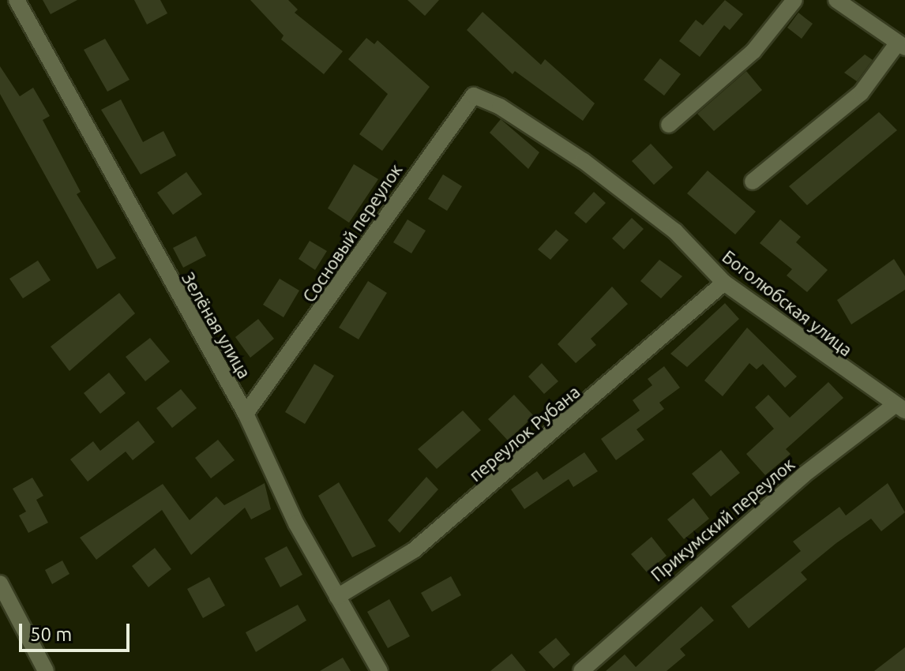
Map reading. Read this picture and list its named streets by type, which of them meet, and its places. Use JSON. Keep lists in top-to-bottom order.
{
  "streets": {
    "street": [
      "Сосновый переулок",
      "Боголюбская улица",
      "Зелёная улица",
      "переулок Рубана",
      "Прикумский переулок"
    ]
  },
  "crossings": [
    ["Сосновый переулок", "Боголюбская улица"],
    ["Сосновый переулок", "Зелёная улица"],
    ["Боголюбская улица", "переулок Рубана"],
    ["Боголюбская улица", "Прикумский переулок"],
    ["Зелёная улица", "переулок Рубана"]
  ],
  "scale_bar": "50 m"
}
